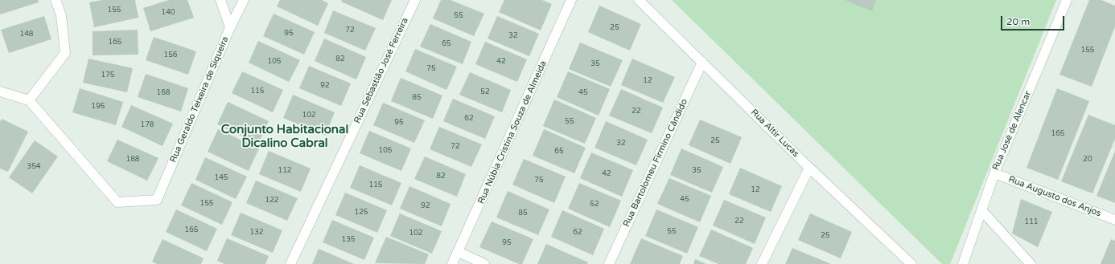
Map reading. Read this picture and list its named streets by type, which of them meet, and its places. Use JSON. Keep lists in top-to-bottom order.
{
  "streets": {
    "street": [
      "Rua Sebastião José Ferreira",
      "Rua Geraldo Teixeira de Siqueira",
      "Rua José de Alencar",
      "Rua Núbia Cristina Souza de Almeida",
      "Rua Altir Lucas",
      "Rua Bartolomeu Firmino Cândido",
      "Rua Augusto dos Anjos"
    ]
  },
  "crossings": [
    ["Rua José de Alencar", "Rua Augusto dos Anjos"],
    ["Rua Altir Lucas", "Rua Bartolomeu Firmino Cândido"]
  ],
  "districts": ["Conjunto Habitacional Dicalino Cabral"],
  "house_numbers": [
    "155",
    "140",
    "55",
    "25",
    "72",
    "95",
    "148",
    "32",
    "165",
    "65",
    "155",
    "156",
    "82",
    "105",
    "42",
    "35",
    "75",
    "175",
    "12",
    "92",
    "115",
    "52",
    "168",
    "45",
    "85",
    "195",
    "22",
    "102",
    "62",
    "55",
    "95",
    "178",
    "165",
    "25",
    "32",
    "72",
    "105",
    "65",
    "188",
    "20",
    "354",
    "112",
    "35",
    "42",
    "82",
    "145",
    "75",
    "115",
    "12",
    "45",
    "122",
    "155",
    "52",
    "92",
    "125",
    "85",
    "22",
    "111",
    "165",
    "55",
    "132",
    "62",
    "102",
    "25",
    "135",
    "95"
  ],
  "scale_bar": "20 m"
}
